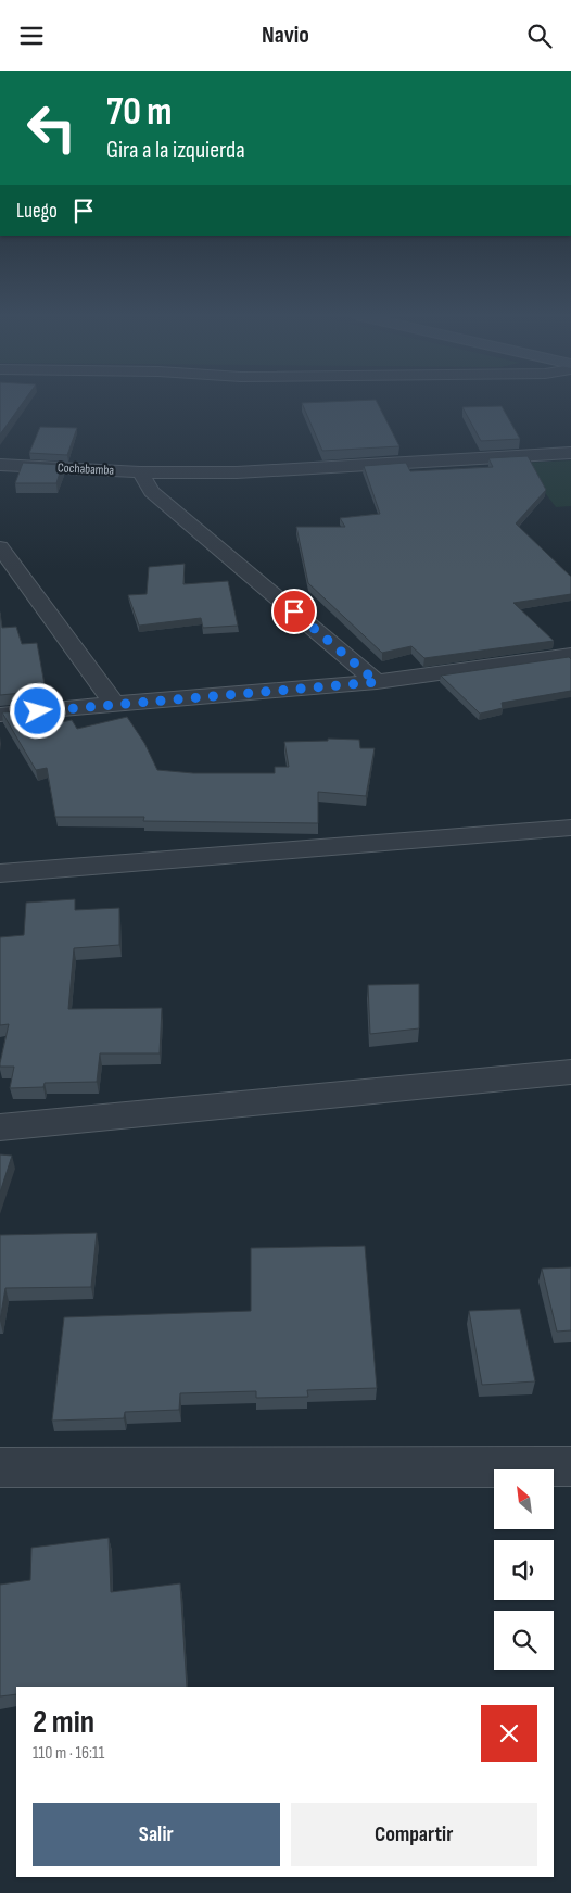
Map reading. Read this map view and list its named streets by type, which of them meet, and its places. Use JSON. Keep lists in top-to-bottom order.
{
  "streets": {
    "street": ["Cochabamba"]
  },
  "north": "top left",
  "page": {
    "header": "Navio",
    "turn": ["70 m", "Gira a la izquierda"],
    "then": "Luego",
    "heading": ["2 min", "110 m · 16:11"],
    "buttons": ["Salir", "Compartir"]
  }
}
